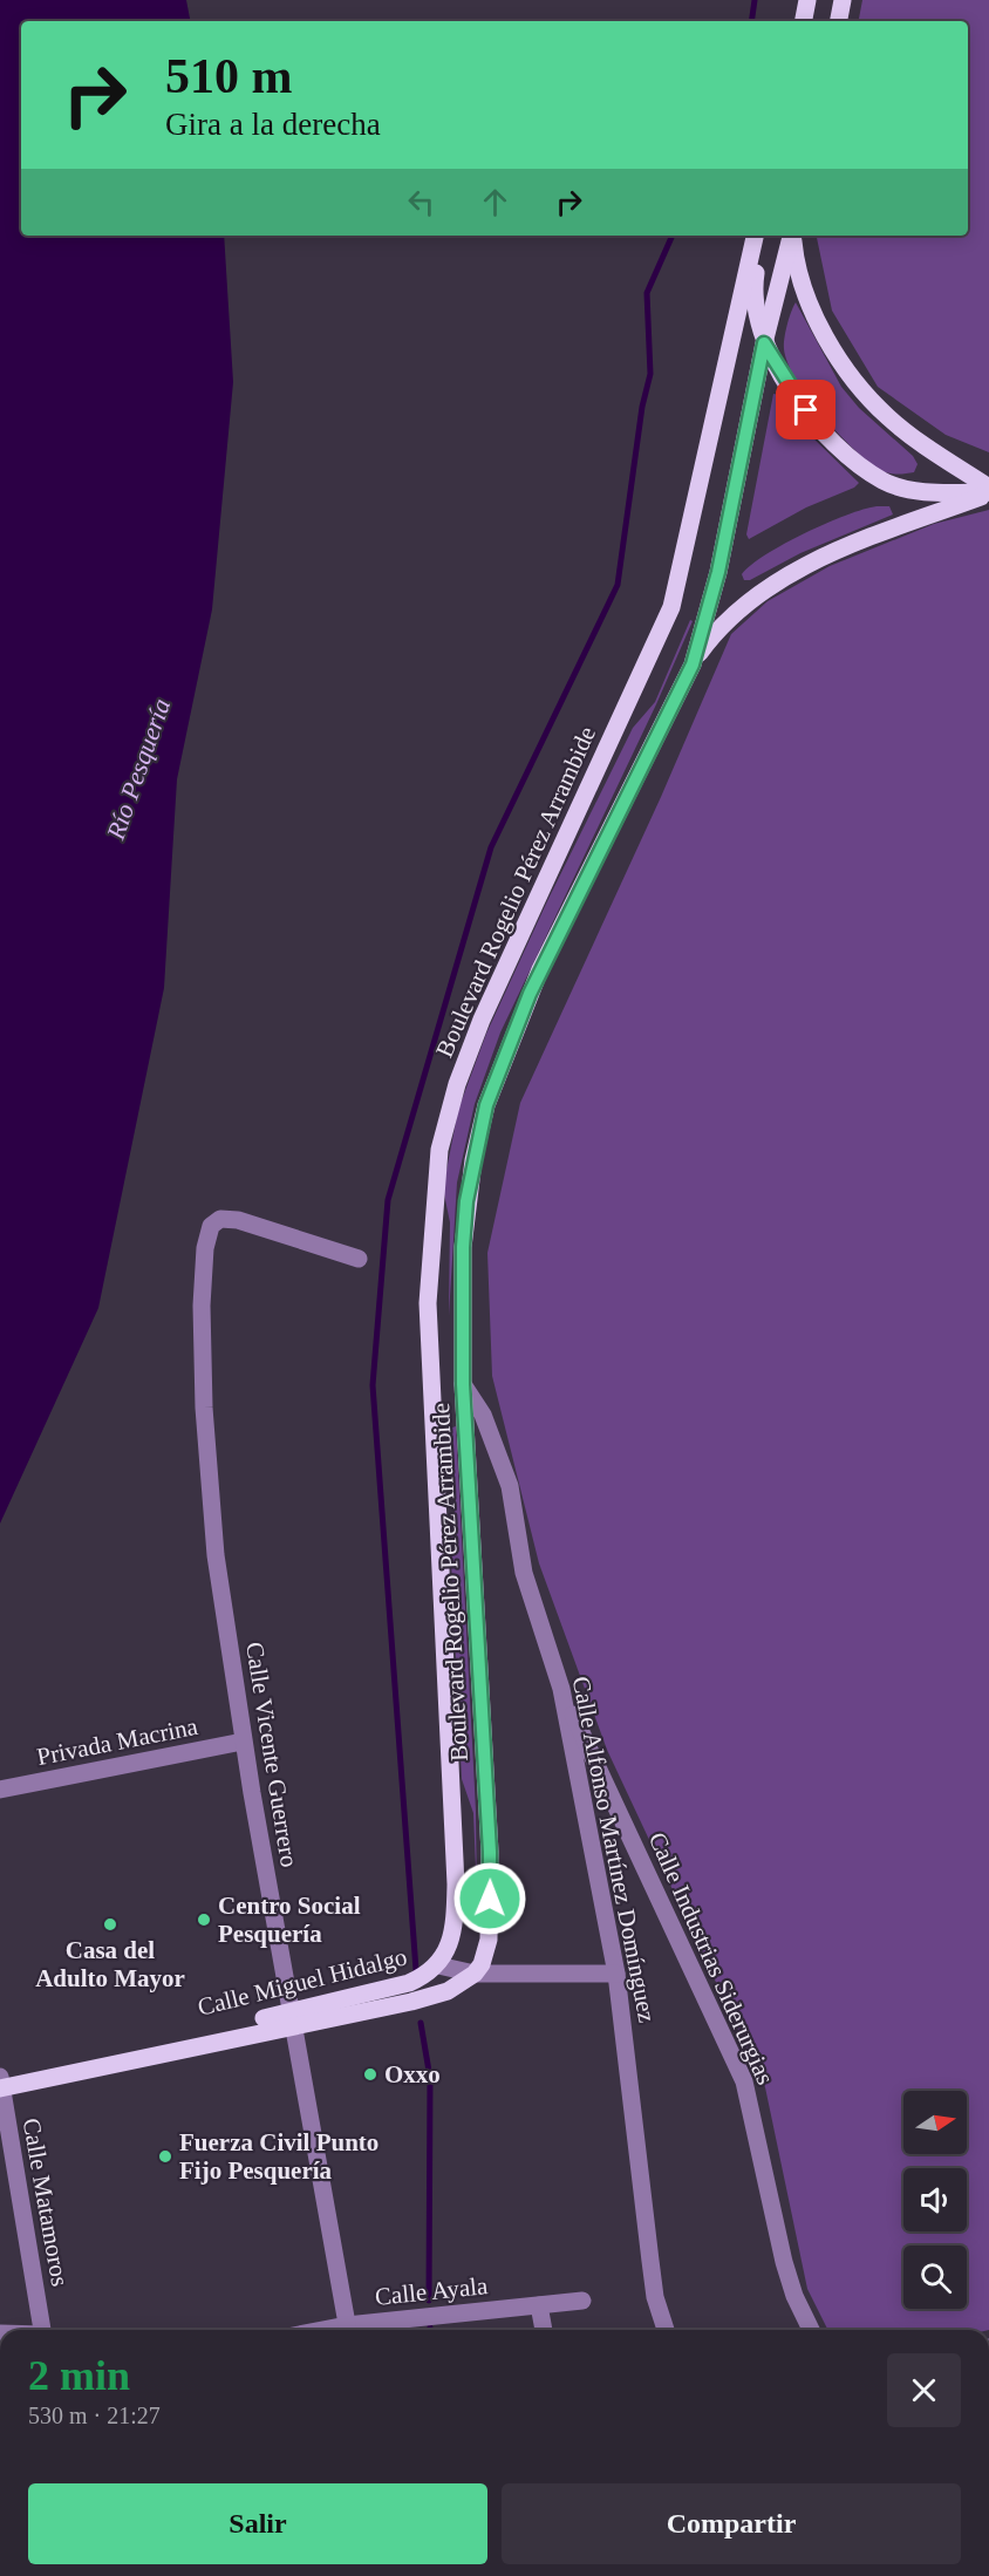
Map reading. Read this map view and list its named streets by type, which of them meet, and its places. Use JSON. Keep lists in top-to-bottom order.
{
  "streets": {
    "main road": ["Boulevard Rogelio Pérez Arrambide", "Calle Miguel Hidalgo"],
    "street": [
      "Privada Macrina",
      "Calle Vicente Guerrero",
      "Calle Alfonso Martínez Domínguez",
      "Calle Industrias Siderurgias",
      "Calle Matamoros",
      "Calle Ayala"
    ]
  },
  "crossings": [
    ["Boulevard Rogelio Pérez Arrambide", "Calle Alfonso Martínez Domínguez"],
    ["Boulevard Rogelio Pérez Arrambide", "Calle Miguel Hidalgo"],
    ["Privada Macrina", "Calle Vicente Guerrero"],
    ["Calle Vicente Guerrero", "Calle Miguel Hidalgo"],
    ["Calle Alfonso Martínez Domínguez", "Calle Industrias Siderurgias"],
    ["Calle Alfonso Martínez Domínguez", "Calle Miguel Hidalgo"],
    ["Calle Miguel Hidalgo", "Calle Matamoros"]
  ],
  "water": ["Río Pesquería"],
  "places": [
    "Centro Social Pesquería",
    "Casa del Adulto Mayor",
    "Oxxo",
    "Fuerza Civil Punto Fijo Pesquería"
  ],
  "north": "right",
  "page": {
    "turn": ["510 m", "Gira a la derecha"],
    "heading": ["2 min", "530 m · 21:27"],
    "buttons": ["Salir", "Compartir"]
  }
}
